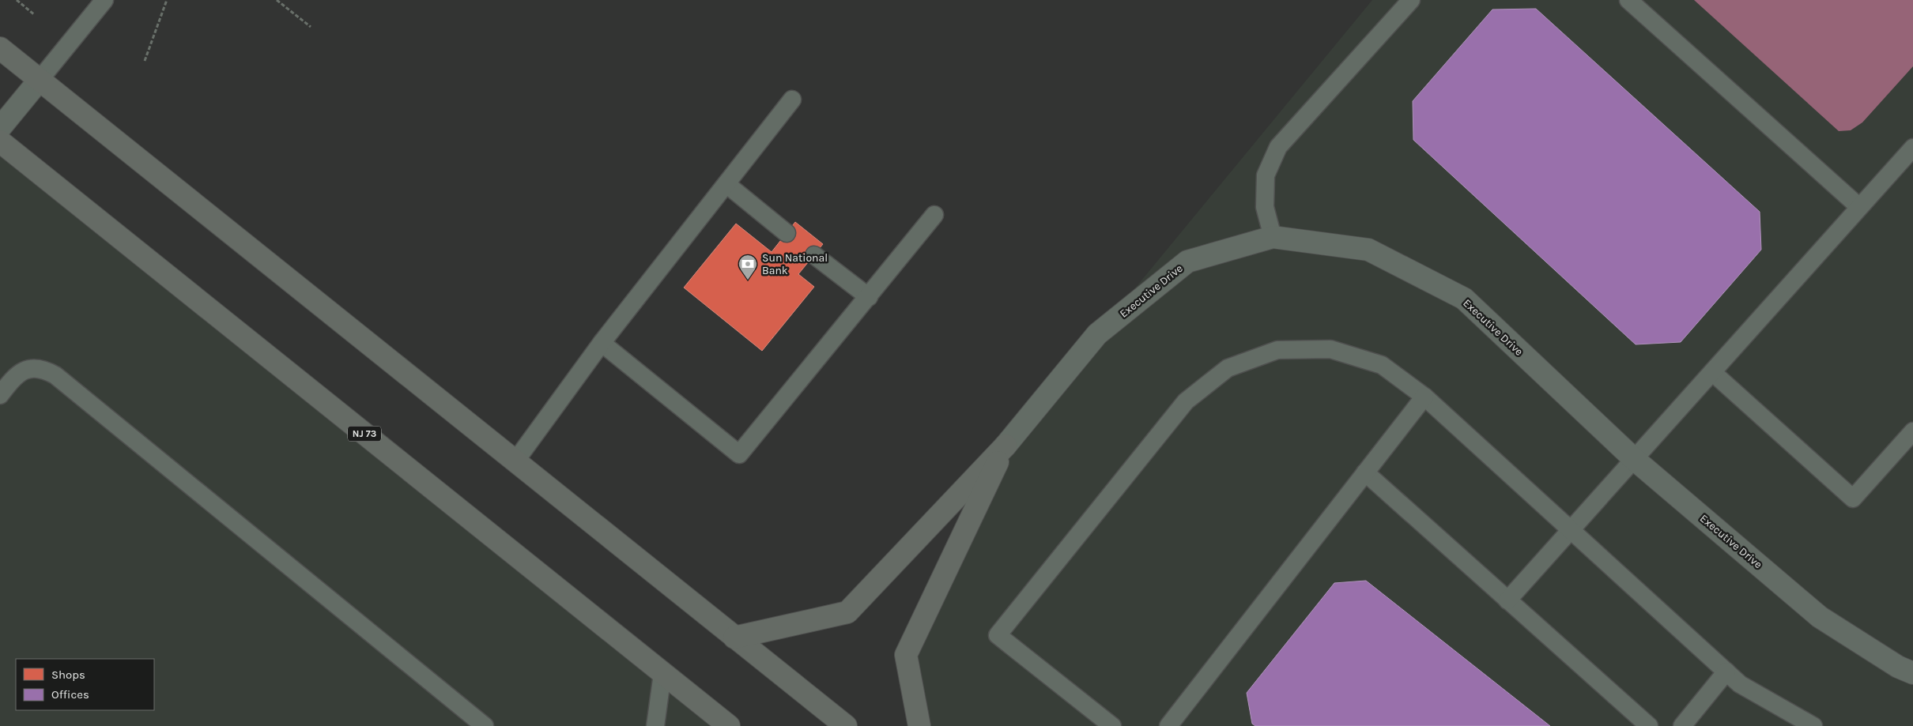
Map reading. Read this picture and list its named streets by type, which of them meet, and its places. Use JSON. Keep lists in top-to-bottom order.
{
  "streets": {
    "highway": ["NJ 73"],
    "street": ["Executive Drive"]
  },
  "places": {
    "bank": ["Sun National Bank"]
  },
  "legend": ["Shops", "Offices"]
}
